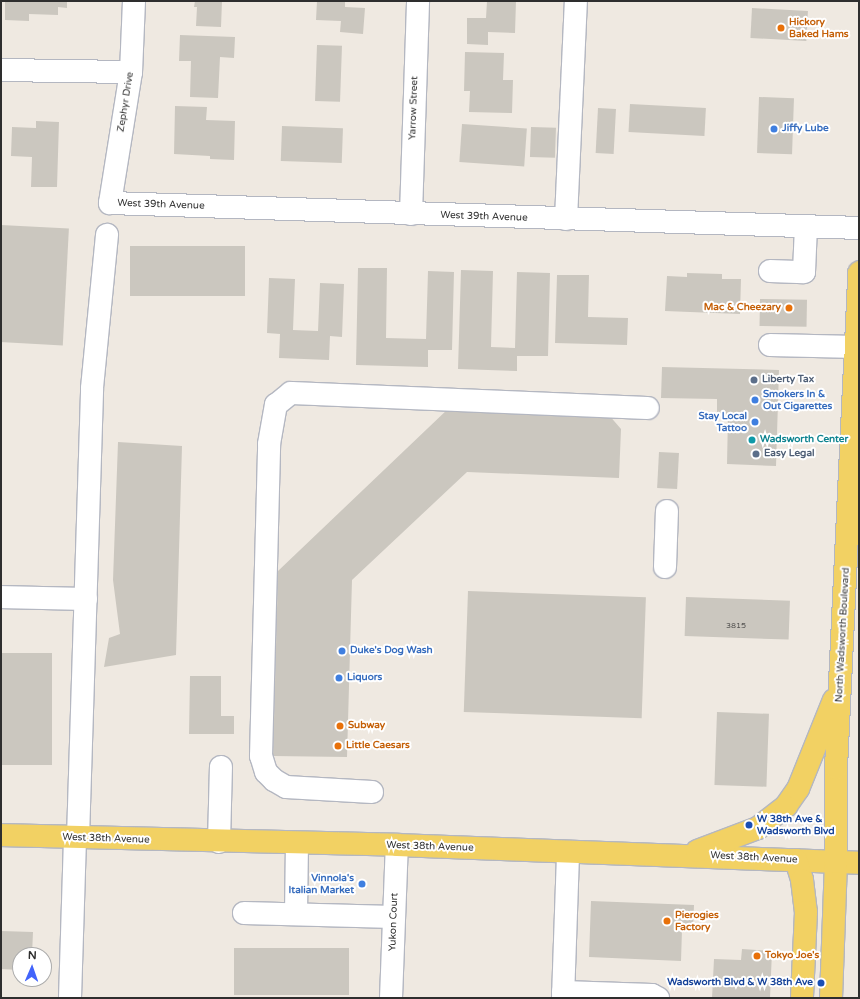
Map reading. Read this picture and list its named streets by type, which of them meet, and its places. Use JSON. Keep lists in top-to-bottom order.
{
  "streets": {
    "main road": ["North Wadsworth Boulevard", "West 38th Avenue"],
    "street": [
      "Zephyr Drive",
      "Yarrow Street",
      "West 39th Avenue",
      "Yukon Court"
    ]
  },
  "crossings": [
    ["Zephyr Drive", "West 39th Avenue"],
    ["Yarrow Street", "West 39th Avenue"],
    ["North Wadsworth Boulevard", "West 38th Avenue"],
    ["West 38th Avenue", "Yukon Court"]
  ],
  "places": [
    "Hickory Baked Hams",
    "Jiffy Lube",
    "Mac & Cheezary",
    "Liberty Tax",
    "Smokers In & Out Cigarettes",
    "Stay Local Tattoo",
    "Wadsworth Center",
    "Easy Legal",
    "Duke's Dog Wash",
    "Liquors",
    "Subway",
    "Little Caesars",
    "W 38th Ave & Wadsworth Blvd",
    "Vinnola's Italian Market",
    "Pierogies Factory",
    "Tokyo Joe's",
    "Wadsworth Blvd & W 38th Ave"
  ],
  "house_numbers": ["3815"],
  "north": "top"
}
